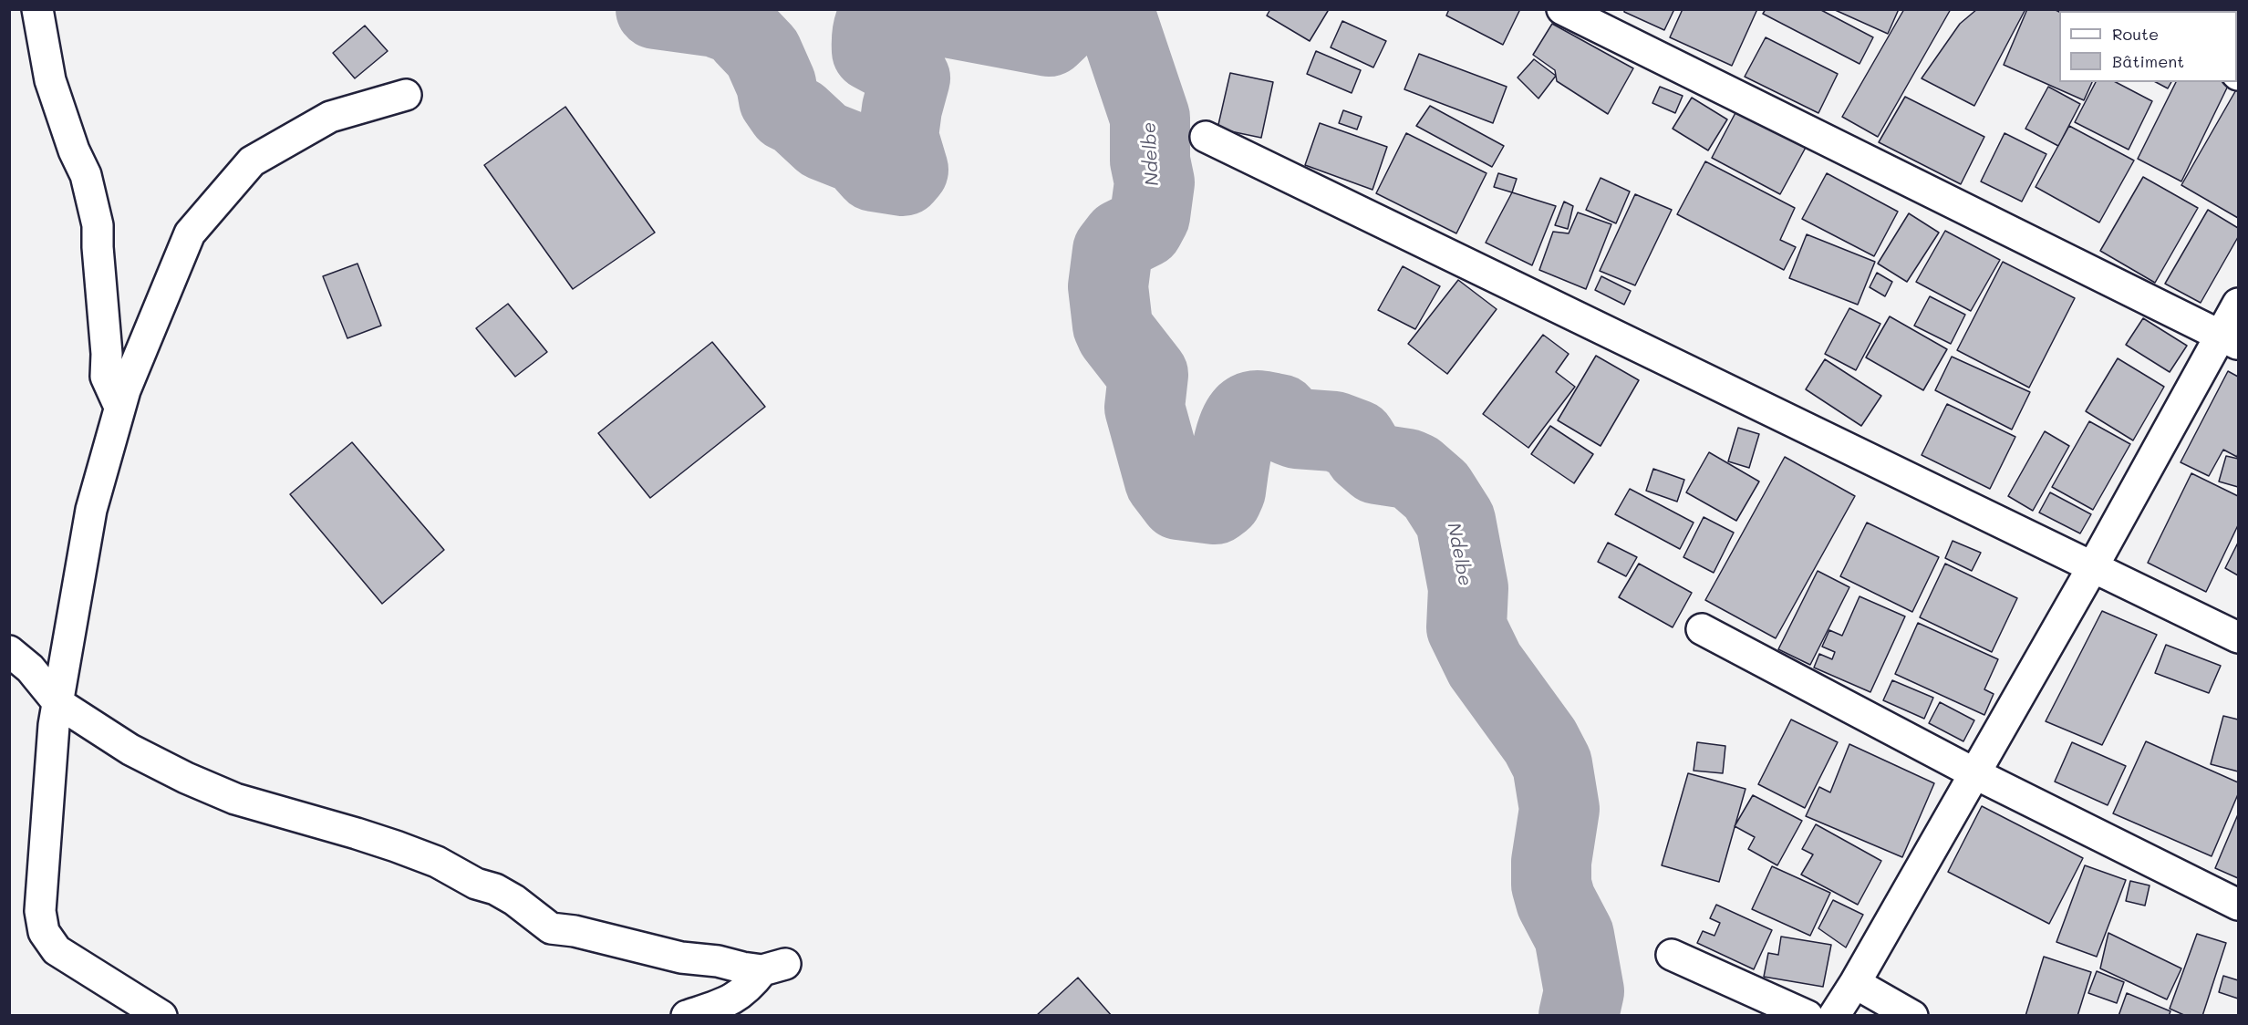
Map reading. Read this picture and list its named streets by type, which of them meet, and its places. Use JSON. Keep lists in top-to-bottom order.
{
  "water": ["Ndelbe"],
  "legend": ["Route", "Bâtiment"]
}
